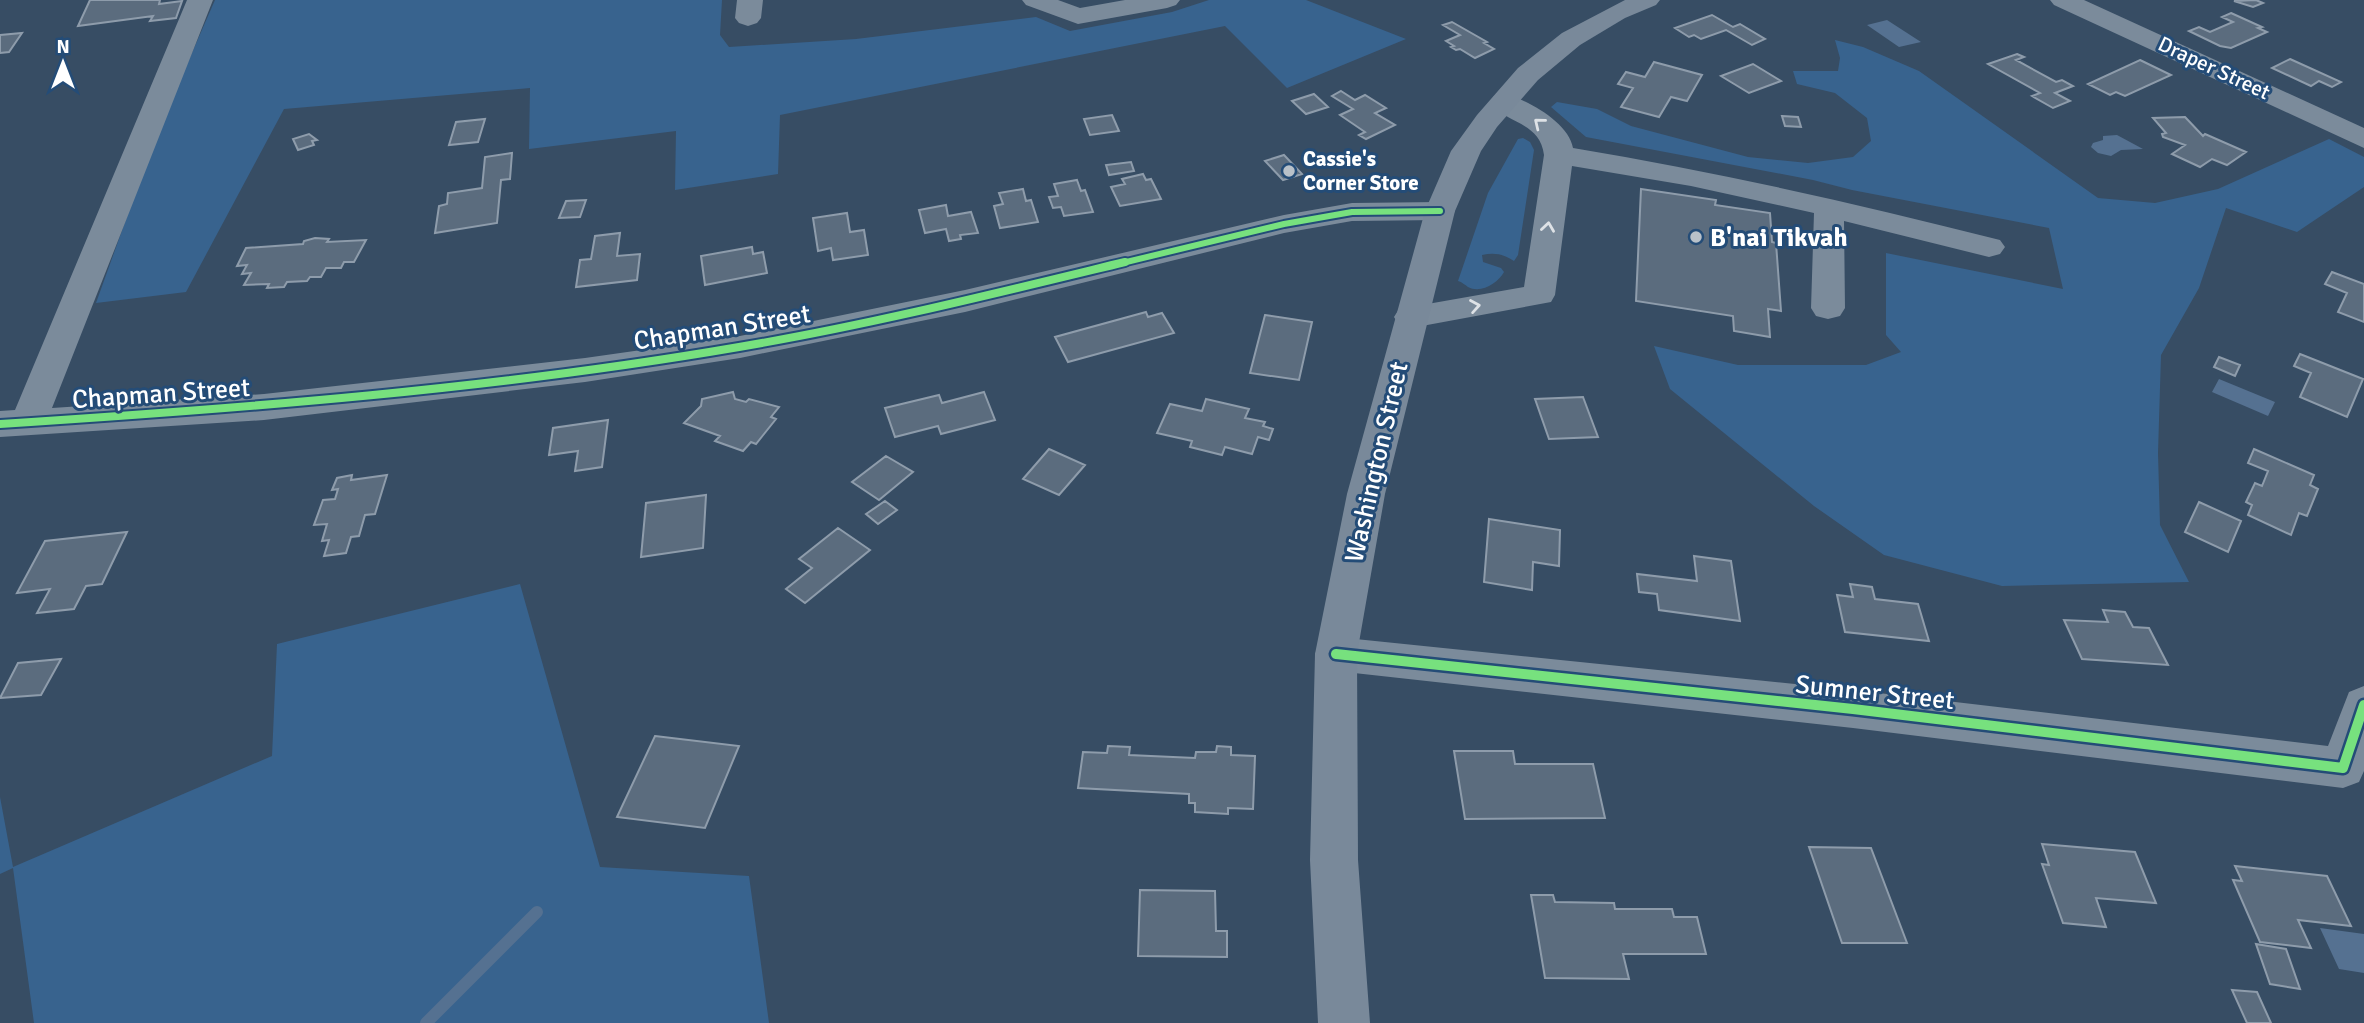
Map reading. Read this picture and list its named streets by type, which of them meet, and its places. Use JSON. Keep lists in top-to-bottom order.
{
  "streets": {
    "main road": ["Washington Street"],
    "street": ["Draper Street", "Chapman Street", "Sumner Street"]
  },
  "crossings": [
    ["Chapman Street", "Washington Street"],
    ["Washington Street", "Sumner Street"]
  ],
  "places": ["Cassie's Corner Store", "B'nai Tikvah"],
  "north": "top"
}
